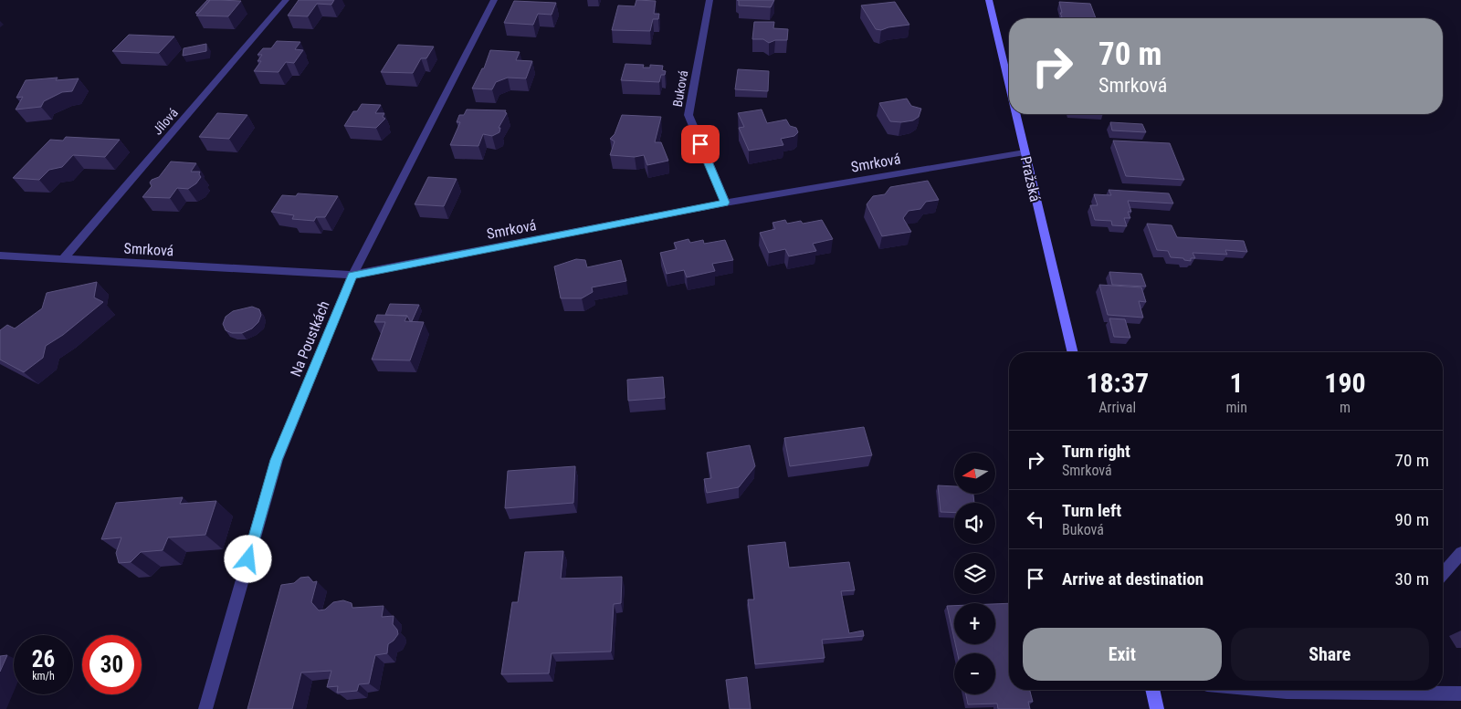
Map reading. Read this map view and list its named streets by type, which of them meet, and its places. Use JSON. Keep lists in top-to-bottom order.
{
  "streets": {
    "main road": ["Pražská"],
    "street": [
      "Buková",
      "Jílová",
      "Smrková",
      "Na Poustkách"
    ]
  },
  "crossings": [
    ["Buková", "Smrková"],
    ["Jílová", "Smrková"],
    ["Smrková", "Pražská"],
    ["Smrková", "Na Poustkách"]
  ],
  "north": "left",
  "page": {
    "turn": ["70 m", "Smrková"],
    "eta": [
      "18:37",
      "Arrival",
      "1",
      "min",
      "190",
      "m"
    ],
    "list": [
      {
        "name": "Turn right",
        "note": "Smrková",
        "value": "70 m"
      },
      {
        "name": "Turn left",
        "note": "Buková",
        "value": "90 m"
      },
      {
        "name": "Arrive at destination",
        "value": "30 m"
      }
    ],
    "map_buttons": ["+", "−"],
    "buttons": ["Exit", "Share"],
    "speed": "26 km/h",
    "limit": "30"
  }
}
